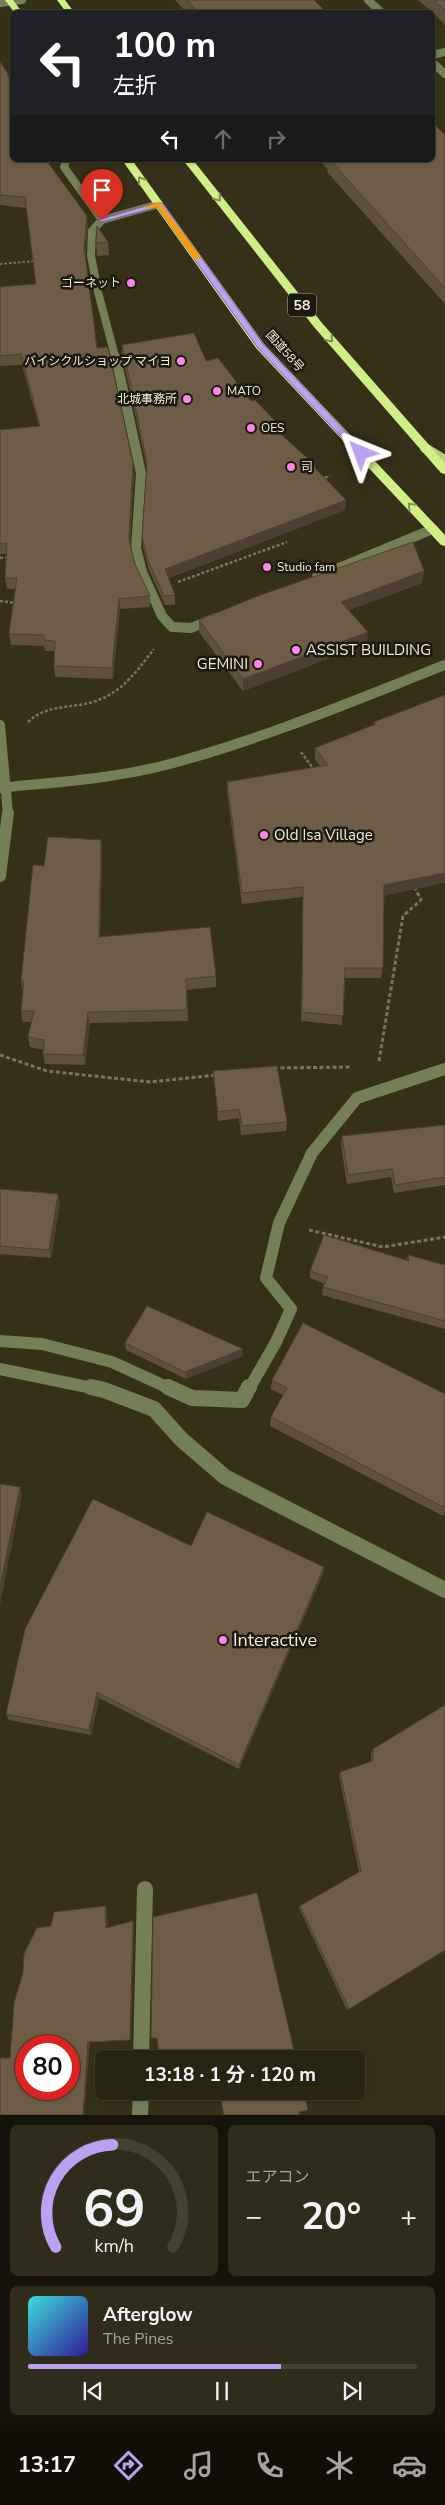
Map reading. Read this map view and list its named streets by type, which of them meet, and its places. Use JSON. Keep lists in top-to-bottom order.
{
  "streets": {
    "highway": ["58", "国道58号"]
  },
  "places": [
    "ゴーネット",
    "バイシクルショップ マイヨ",
    "MATO",
    "北城事務所",
    "OES",
    "司",
    "Studio fam",
    "ASSIST BUILDING",
    "GEMINI",
    "Old Isa Village",
    "Interactive"
  ],
  "page": {
    "turn": ["100 m", "左折"],
    "limit": "80",
    "trip": "13:18 · 1 分 · 120 m",
    "tile": "エアコン",
    "heat": ["−", "20°", "+"],
    "song": ["Afterglow", "The Pines"],
    "tabs": "13:17",
    "gauge": ["69", "km/h"]
  }
}
